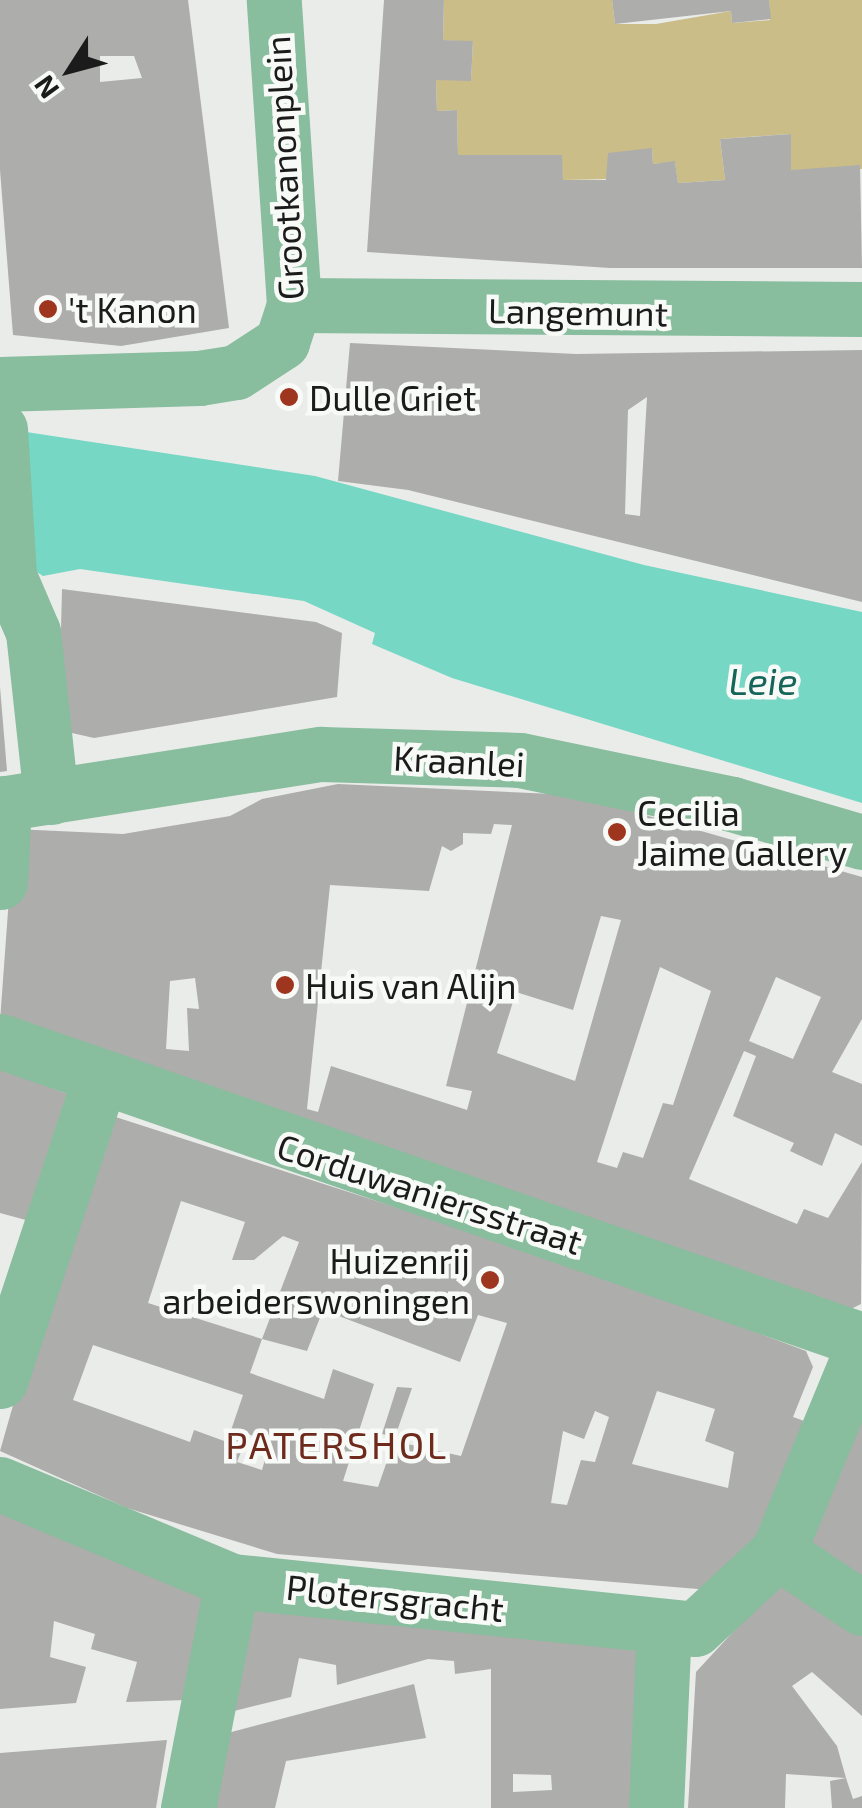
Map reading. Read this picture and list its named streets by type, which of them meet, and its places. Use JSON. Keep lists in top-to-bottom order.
{
  "streets": {
    "street": [
      "Grootkanonplein",
      "Langemunt",
      "Kraanlei",
      "Corduwaniersstraat",
      "Plotersgracht"
    ]
  },
  "crossings": [
    ["Grootkanonplein", "Langemunt"]
  ],
  "districts": ["PATERSHOL"],
  "water": ["Leie"],
  "places": [
    "'t Kanon",
    "Dulle Griet",
    "Cecilia Jaime Gallery",
    "Huis van Alijn",
    "Huizenrij arbeiderswoningen"
  ],
  "north": "bottom left"
}
